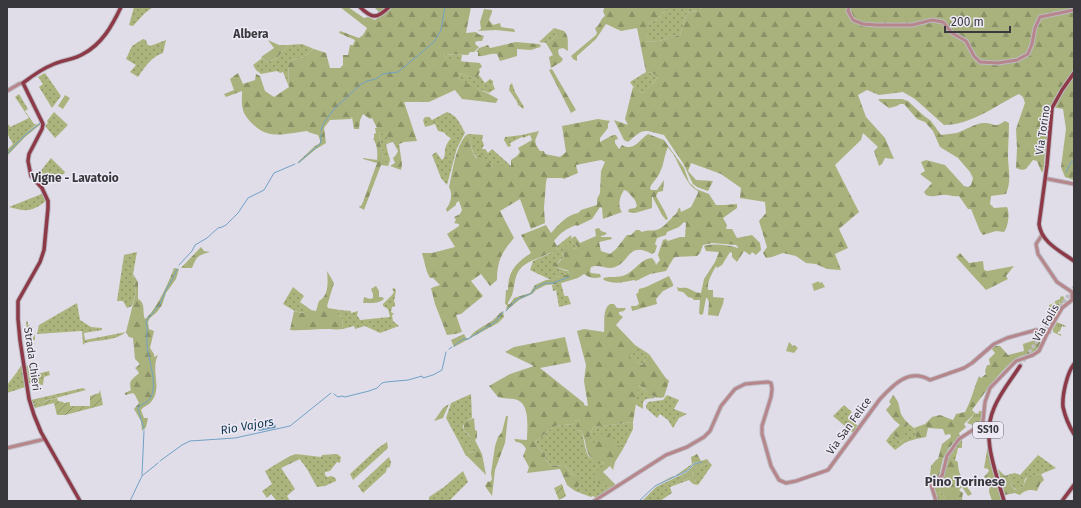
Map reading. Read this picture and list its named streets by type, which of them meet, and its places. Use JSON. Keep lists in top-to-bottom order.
{
  "streets": {
    "main road": ["Via Torino", "Strada Chieri", "SS10"],
    "street": ["Via Folis", "Via San Felice"]
  },
  "crossings": [
    ["Via Torino", "Via Folis"],
    ["Via Folis", "Via San Felice"]
  ],
  "districts": ["Albera", "Vigne - Lavatoio", "Pino Torinese"],
  "water": ["Rio Vajors"],
  "scale_bar": "200 m"
}
